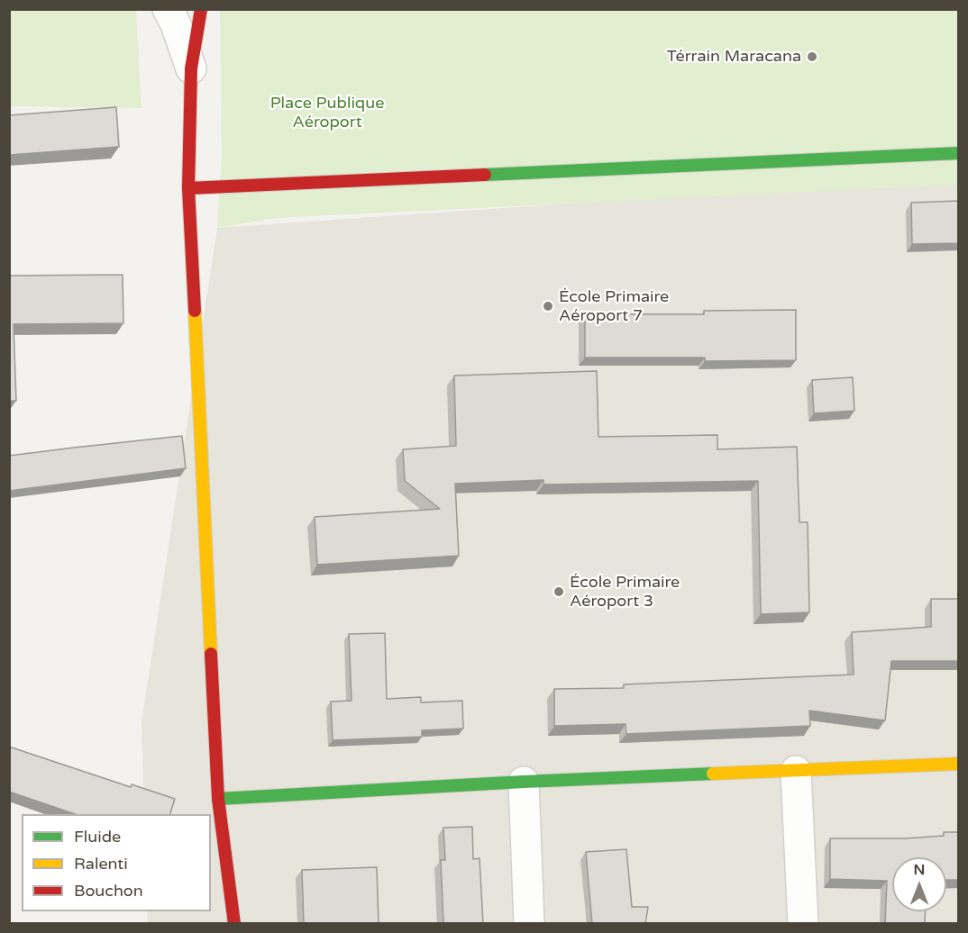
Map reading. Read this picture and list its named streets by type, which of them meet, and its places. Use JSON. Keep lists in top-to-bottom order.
{
  "parks": ["Place Publique Aéroport"],
  "places": ["Térrain Maracana", "École Primaire Aéroport 7", "École Primaire Aéroport 3"],
  "legend": ["Fluide", "Ralenti", "Bouchon"],
  "north": "top"
}
